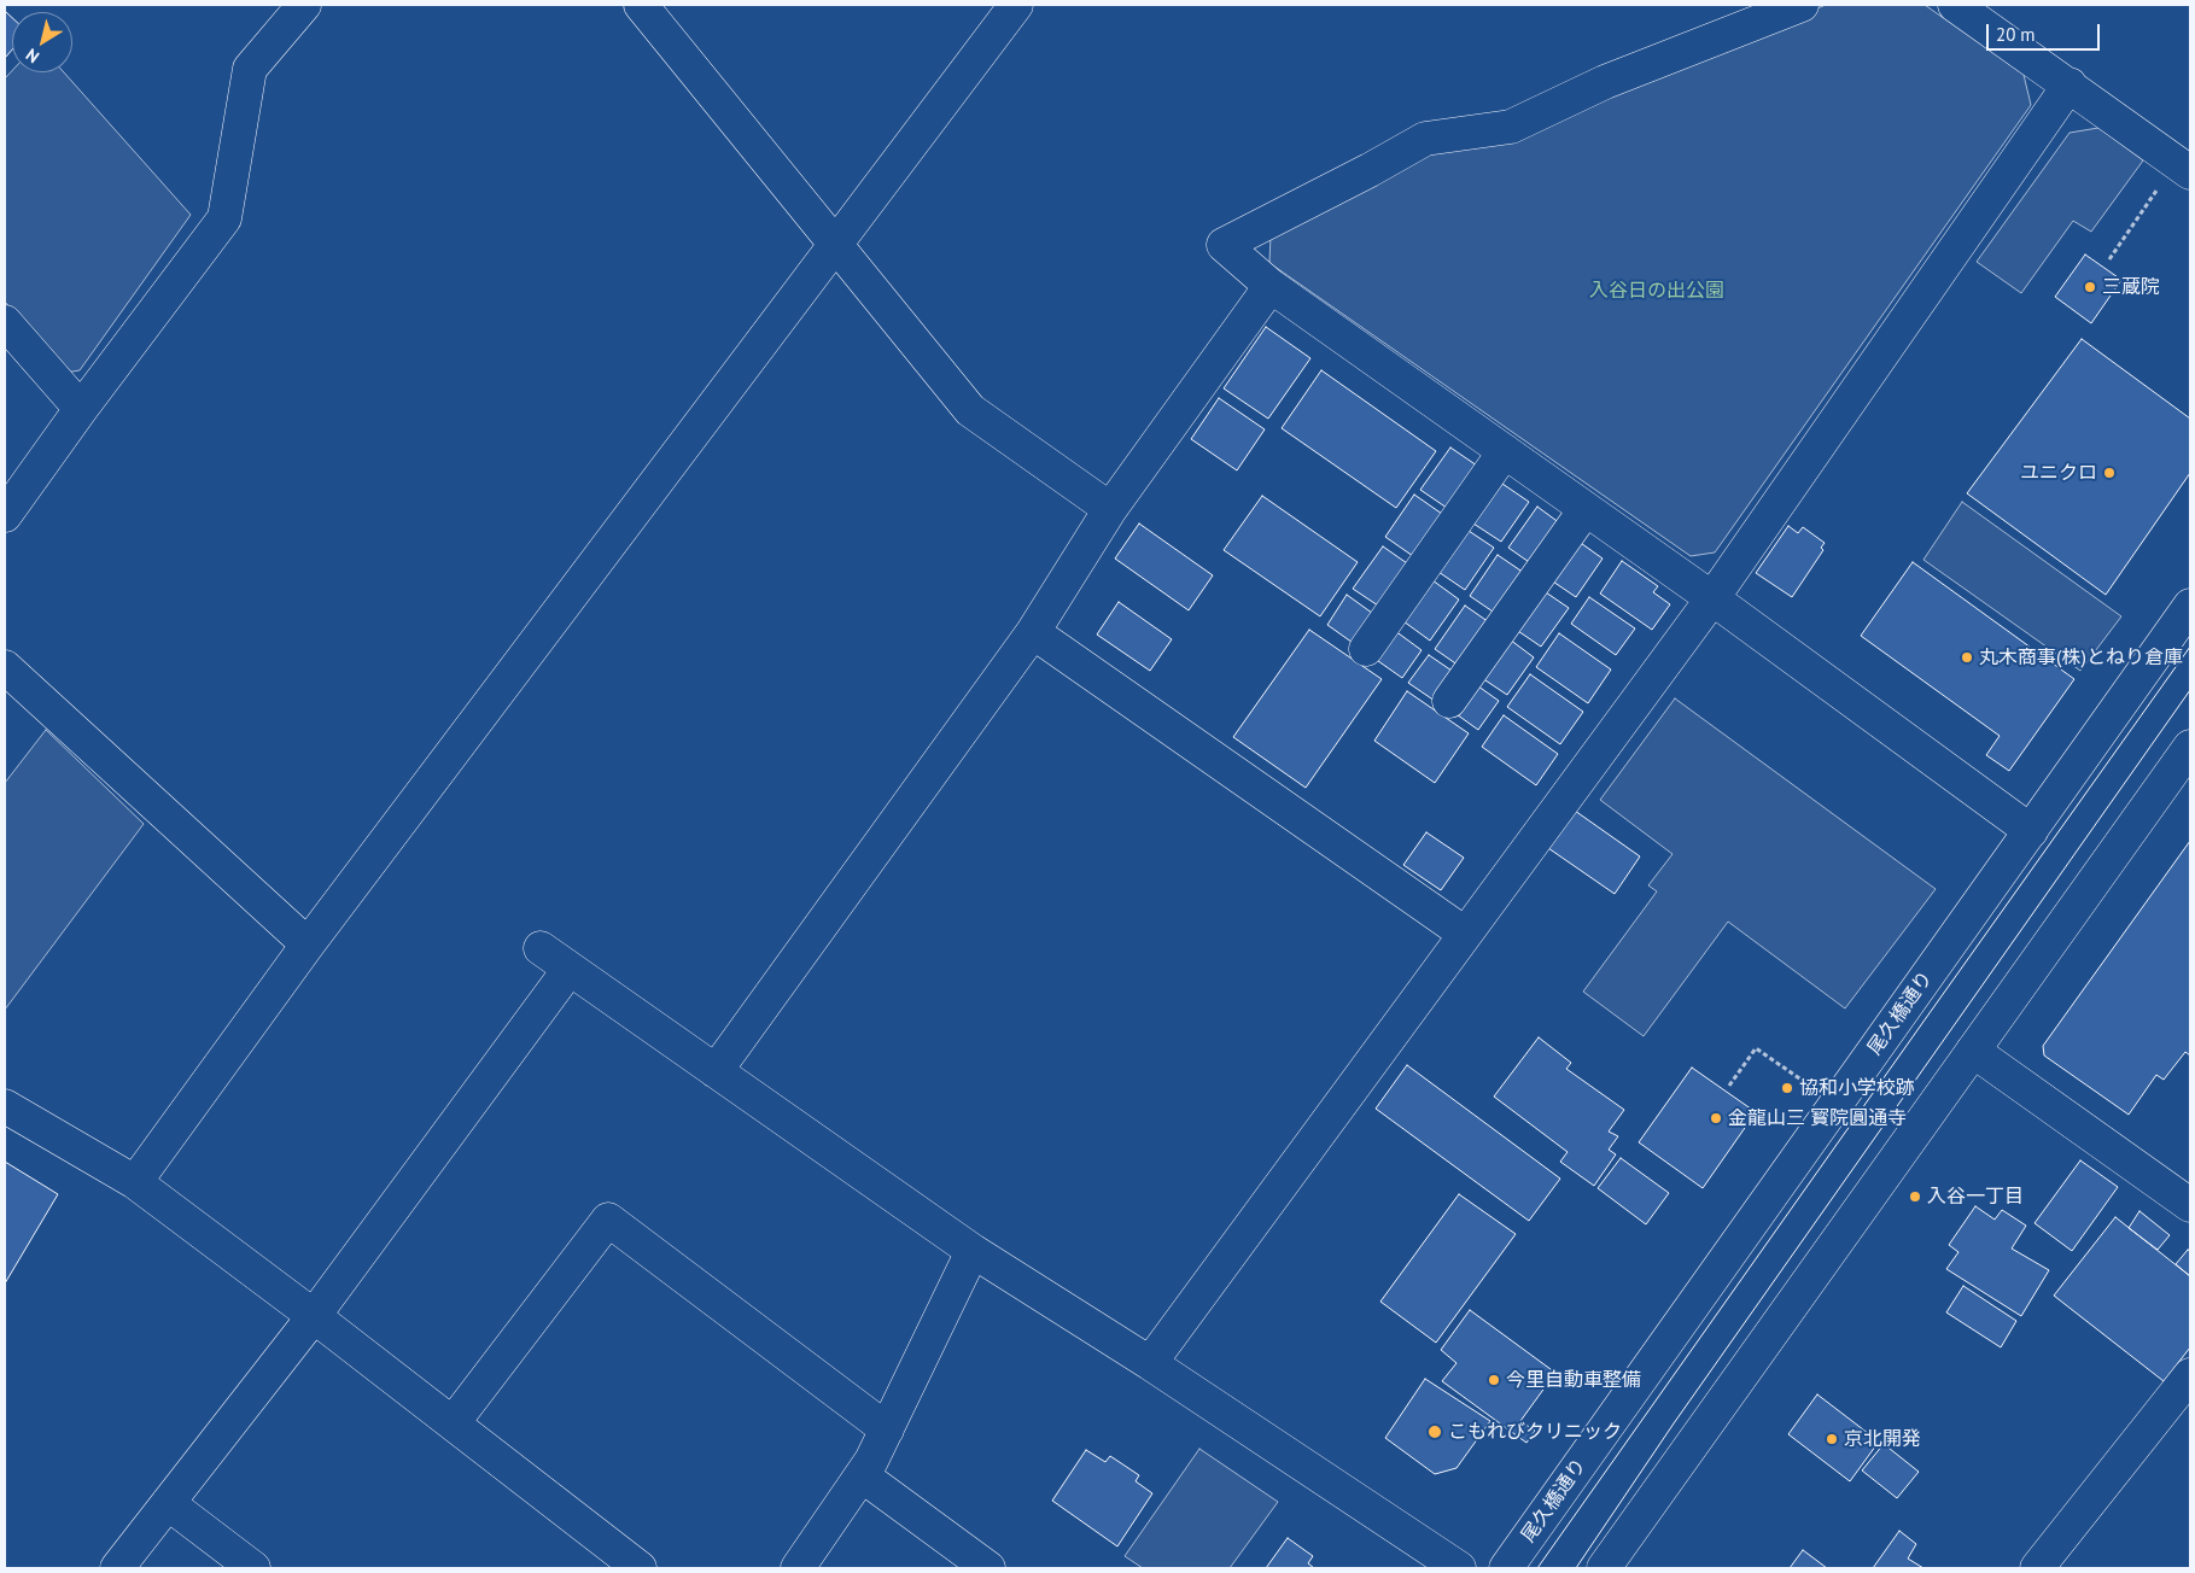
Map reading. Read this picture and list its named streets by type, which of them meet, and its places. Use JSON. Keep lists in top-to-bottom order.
{
  "streets": {
    "street": ["尾久橋通り"]
  },
  "parks": ["入谷日の出公園"],
  "places": [
    "三蔵院",
    "ユニクロ",
    "丸木商事(株)とねり倉庫",
    "協和小学校跡",
    "金龍山三 寳院圓通寺",
    "入谷一丁目",
    "今里自動車整備",
    "こもれびクリニック",
    "京北開発"
  ],
  "scale_bar": "20 m",
  "north": "bottom left"
}
